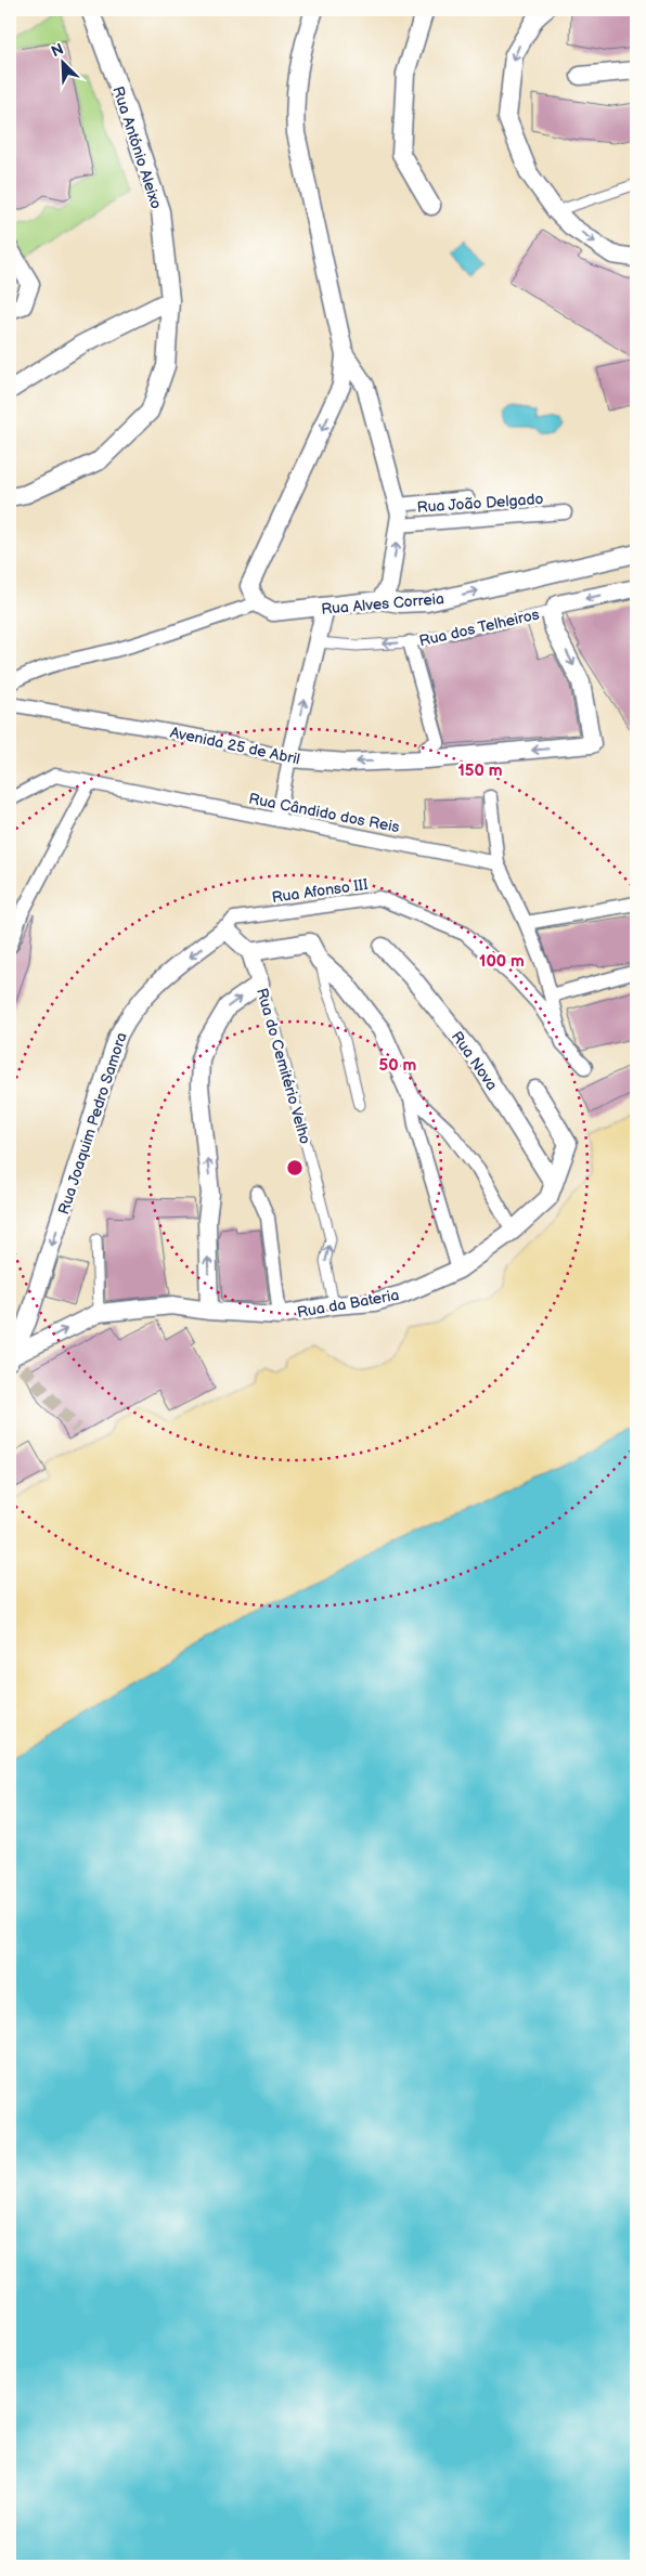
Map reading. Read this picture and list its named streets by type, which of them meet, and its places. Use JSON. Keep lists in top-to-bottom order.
{
  "streets": {
    "street": [
      "Rua António Aleixo",
      "Rua João Delgado",
      "Rua Alves Correia",
      "Rua dos Telheiros",
      "Avenida 25 de Abril",
      "Rua Cândido dos Reis",
      "Rua Afonso III",
      "Rua Nova",
      "Rua do Cemitério Velho",
      "Rua Joaquim Pedro Samora",
      "Rua da Bateria"
    ]
  },
  "crossings": [
    ["Rua dos Telheiros", "Avenida 25 de Abril"],
    ["Rua Afonso III", "Rua Joaquim Pedro Samora"],
    ["Rua Nova", "Rua da Bateria"],
    ["Rua do Cemitério Velho", "Rua da Bateria"],
    ["Rua Joaquim Pedro Samora", "Rua da Bateria"]
  ],
  "one_way": ["Rua Alves Correia", "Rua dos Telheiros", "Rua Joaquim Pedro Samora"],
  "north": "top left",
  "rings": ["150 m", "100 m", "50 m"]
}
